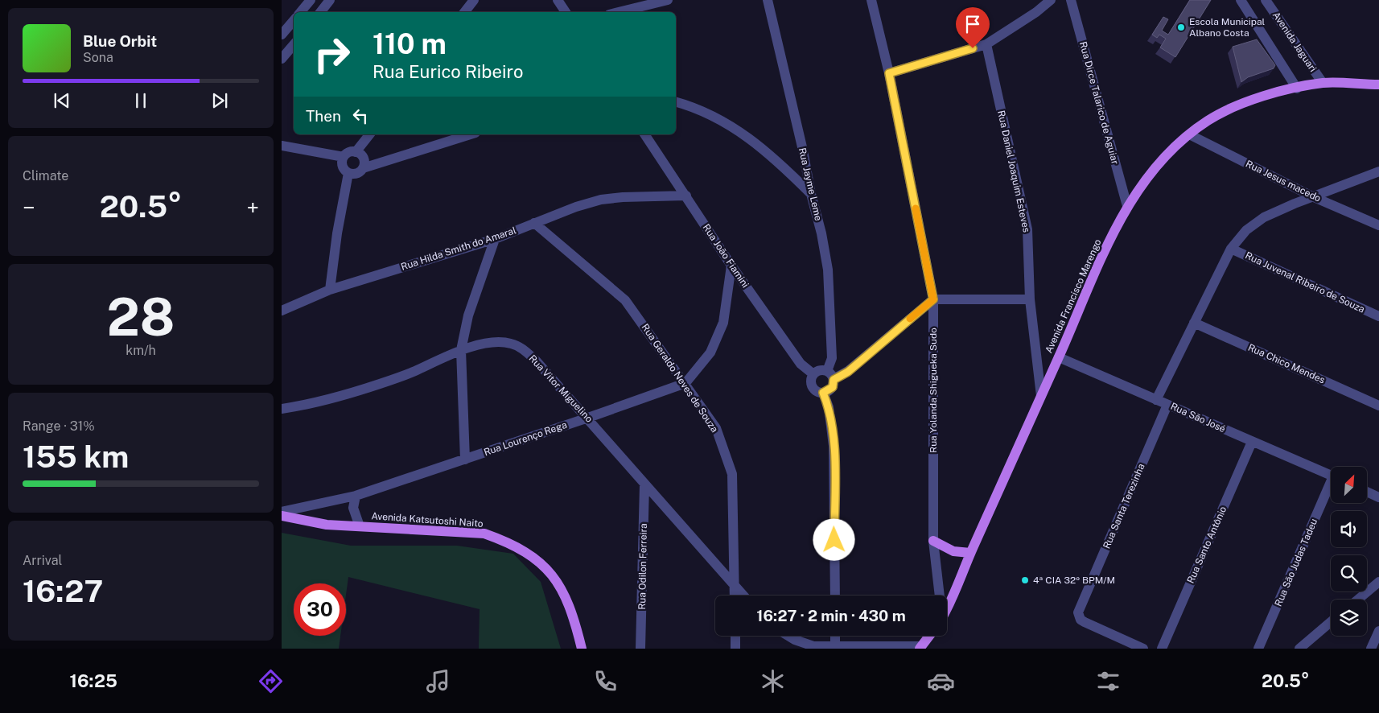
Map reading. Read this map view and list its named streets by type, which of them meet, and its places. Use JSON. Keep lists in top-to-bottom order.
{
  "streets": {
    "main road": ["Avenida Francisco Marengo", "Avenida Katsutoshi Naito"],
    "street": [
      "Avenida Jaguari",
      "Rua Dirce Talarico de Aguiar",
      "Rua Daniel Joaquim Esteves",
      "Rua Jesus macedo",
      "Rua Jayme Leme",
      "Rua Hilda Smith do Amaral",
      "Rua João Fiamini",
      "Rua Juvenal Ribeiro de Souza",
      "Rua Chico Mendes",
      "Rua Geraldo Neves de Souza",
      "Rua Vitor Miguelino",
      "Rua Yolanda Shigueka Sudo",
      "Rua São José",
      "Rua Lourenço Rega",
      "Rua Santa Terezinha",
      "Rua Santo Antônio",
      "Rua São Judas Tadeu",
      "Rua Odilon Ferreira"
    ]
  },
  "crossings": [
    ["Avenida Jaguari", "Avenida Francisco Marengo"],
    ["Rua Dirce Talarico de Aguiar", "Avenida Francisco Marengo"],
    ["Rua Daniel Joaquim Esteves", "Avenida Francisco Marengo"],
    ["Rua Jesus macedo", "Avenida Francisco Marengo"],
    ["Rua Jayme Leme", "Rua João Fiamini"],
    ["Rua Hilda Smith do Amaral", "Rua João Fiamini"],
    ["Rua Hilda Smith do Amaral", "Rua Geraldo Neves de Souza"],
    ["Avenida Francisco Marengo", "Rua São José"],
    ["Rua Geraldo Neves de Souza", "Rua Vitor Miguelino"],
    ["Rua Geraldo Neves de Souza", "Rua Lourenço Rega"],
    ["Rua Vitor Miguelino", "Rua Lourenço Rega"],
    ["Rua Vitor Miguelino", "Rua Odilon Ferreira"],
    ["Rua São José", "Rua Santa Terezinha"],
    ["Rua São José", "Rua Santo Antônio"]
  ],
  "places": ["Escola Municipal Albano Costa", "4ª CIA 32º BPM/M"],
  "north": "top right",
  "page": {
    "turn": ["110 m", "Rua Eurico Ribeiro"],
    "song": ["Blue Orbit", "Sona"],
    "then": "Then",
    "tile": [
      "Climate",
      ["28", "km/h"],
      ["Range · 31%", "155 km"],
      ["Arrival", "16:27"]
    ],
    "heat": ["−", "20.5°", "+"],
    "limit": "30",
    "trip": "16:27 · 2 min · 430 m",
    "tabs": ["16:25", "20.5°"]
  }
}
